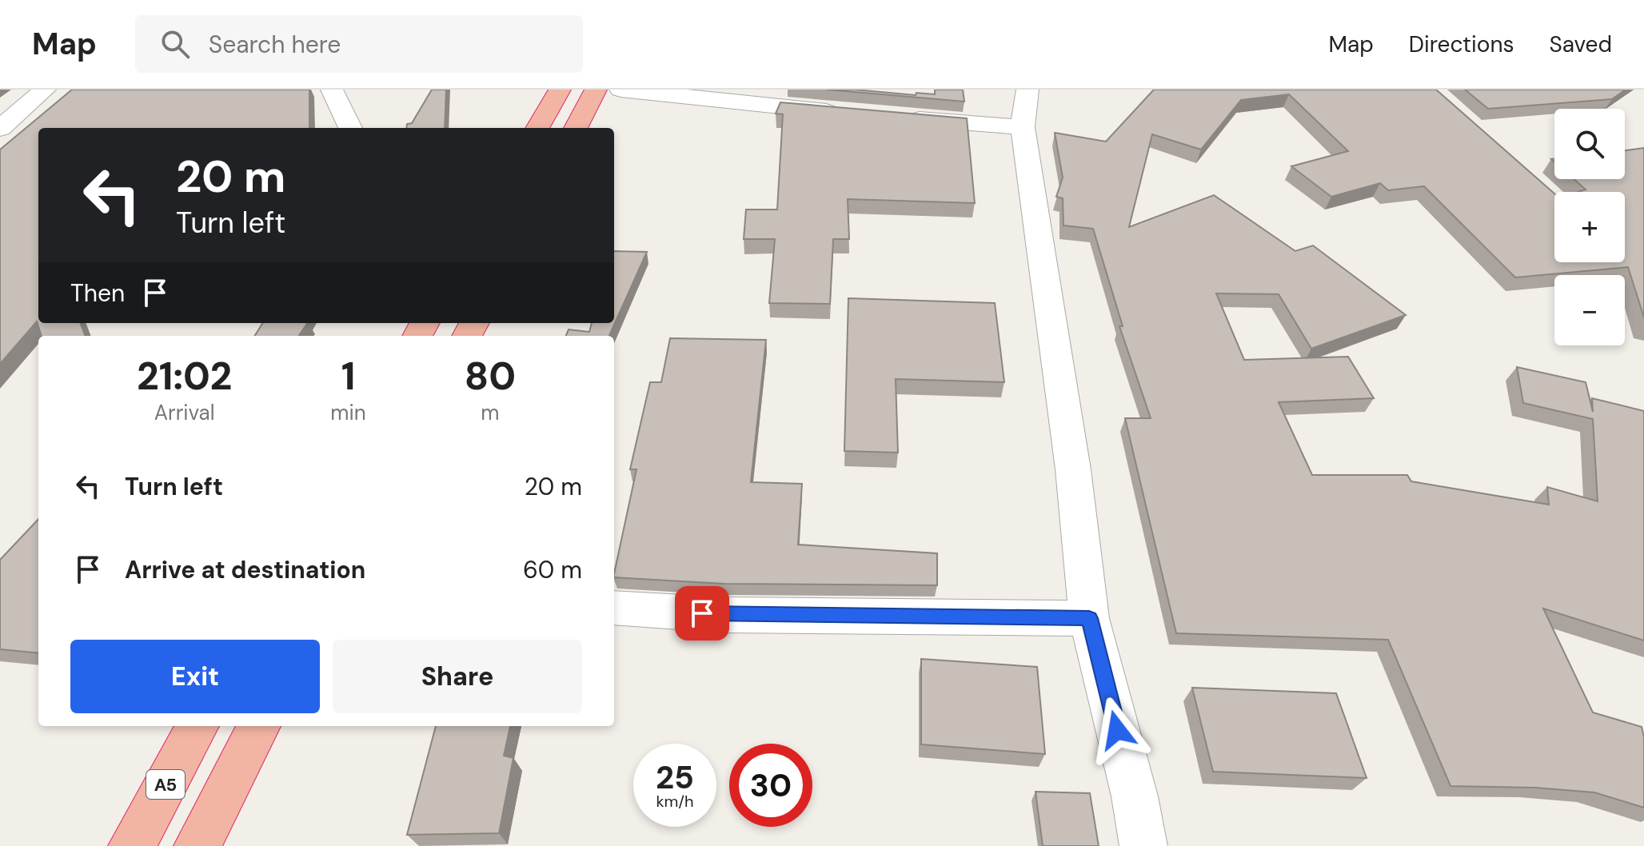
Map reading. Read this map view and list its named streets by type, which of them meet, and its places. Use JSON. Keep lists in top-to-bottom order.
{
  "streets": {
    "highway": ["A5"]
  },
  "page": {
    "header": "Map",
    "search": "Search here",
    "nav": ["Map", "Directions", "Saved"],
    "map_buttons": ["+", "−"],
    "turn": ["20 m", "Turn left"],
    "then": "Then",
    "eta": [
      "21:02",
      "Arrival",
      "1",
      "min",
      "80",
      "m"
    ],
    "list": [
      {
        "name": "Turn left",
        "value": "20 m"
      },
      {
        "name": "Arrive at destination",
        "value": "60 m"
      }
    ],
    "buttons": ["Exit", "Share"],
    "speed": "25 km/h",
    "limit": "30"
  }
}
